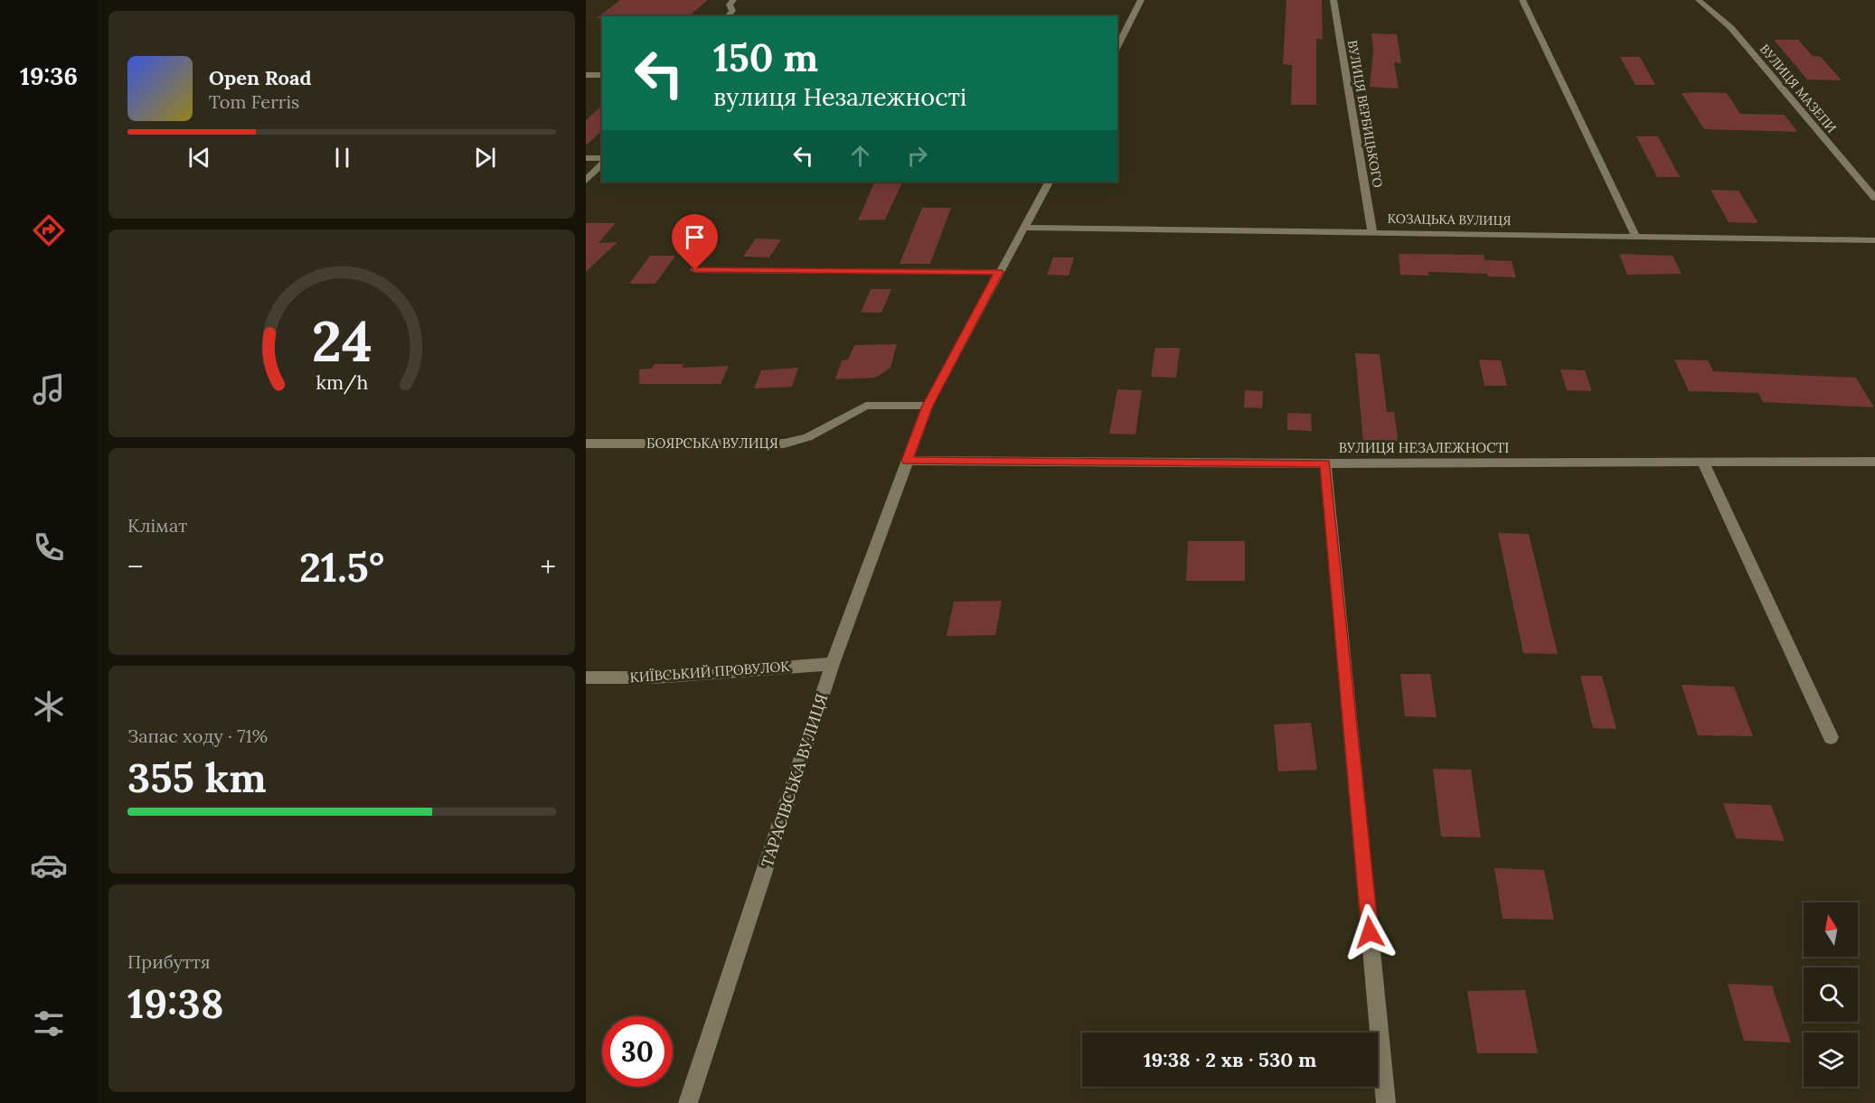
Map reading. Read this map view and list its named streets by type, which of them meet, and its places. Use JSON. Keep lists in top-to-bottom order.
{
  "streets": {
    "street": [
      "ВУЛИЦЯ МАЗЕПИ",
      "ВУЛИЦЯ ВЕРБИЦЬКОГО",
      "КОЗАЦЬКА ВУЛИЦЯ",
      "БОЯРСЬКА ВУЛИЦЯ",
      "ВУЛИЦЯ НЕЗАЛЕЖНОСТІ",
      "КИЇВСЬКИЙ ПРОВУЛОК",
      "ТАРАСІВСЬКА ВУЛИЦЯ"
    ]
  },
  "crossings": [
    ["ВУЛИЦЯ ВЕРБИЦЬКОГО", "КОЗАЦЬКА ВУЛИЦЯ"],
    ["КОЗАЦЬКА ВУЛИЦЯ", "ТАРАСІВСЬКА ВУЛИЦЯ"],
    ["БОЯРСЬКА ВУЛИЦЯ", "ТАРАСІВСЬКА ВУЛИЦЯ"],
    ["ВУЛИЦЯ НЕЗАЛЕЖНОСТІ", "ТАРАСІВСЬКА ВУЛИЦЯ"],
    ["КИЇВСЬКИЙ ПРОВУЛОК", "ТАРАСІВСЬКА ВУЛИЦЯ"]
  ],
  "north": "top",
  "page": {
    "tabs": "19:36",
    "turn": ["150 m", "вулиця Незалежності"],
    "song": ["Open Road", "Tom Ferris"],
    "tile": [
      "Клімат",
      ["Запас ходу · 71%", "355 km"],
      ["Прибуття", "19:38"]
    ],
    "heat": ["−", "21.5°", "+"],
    "limit": "30",
    "trip": "19:38 · 2 хв · 530 m",
    "gauge": ["24", "km/h"]
  }
}
